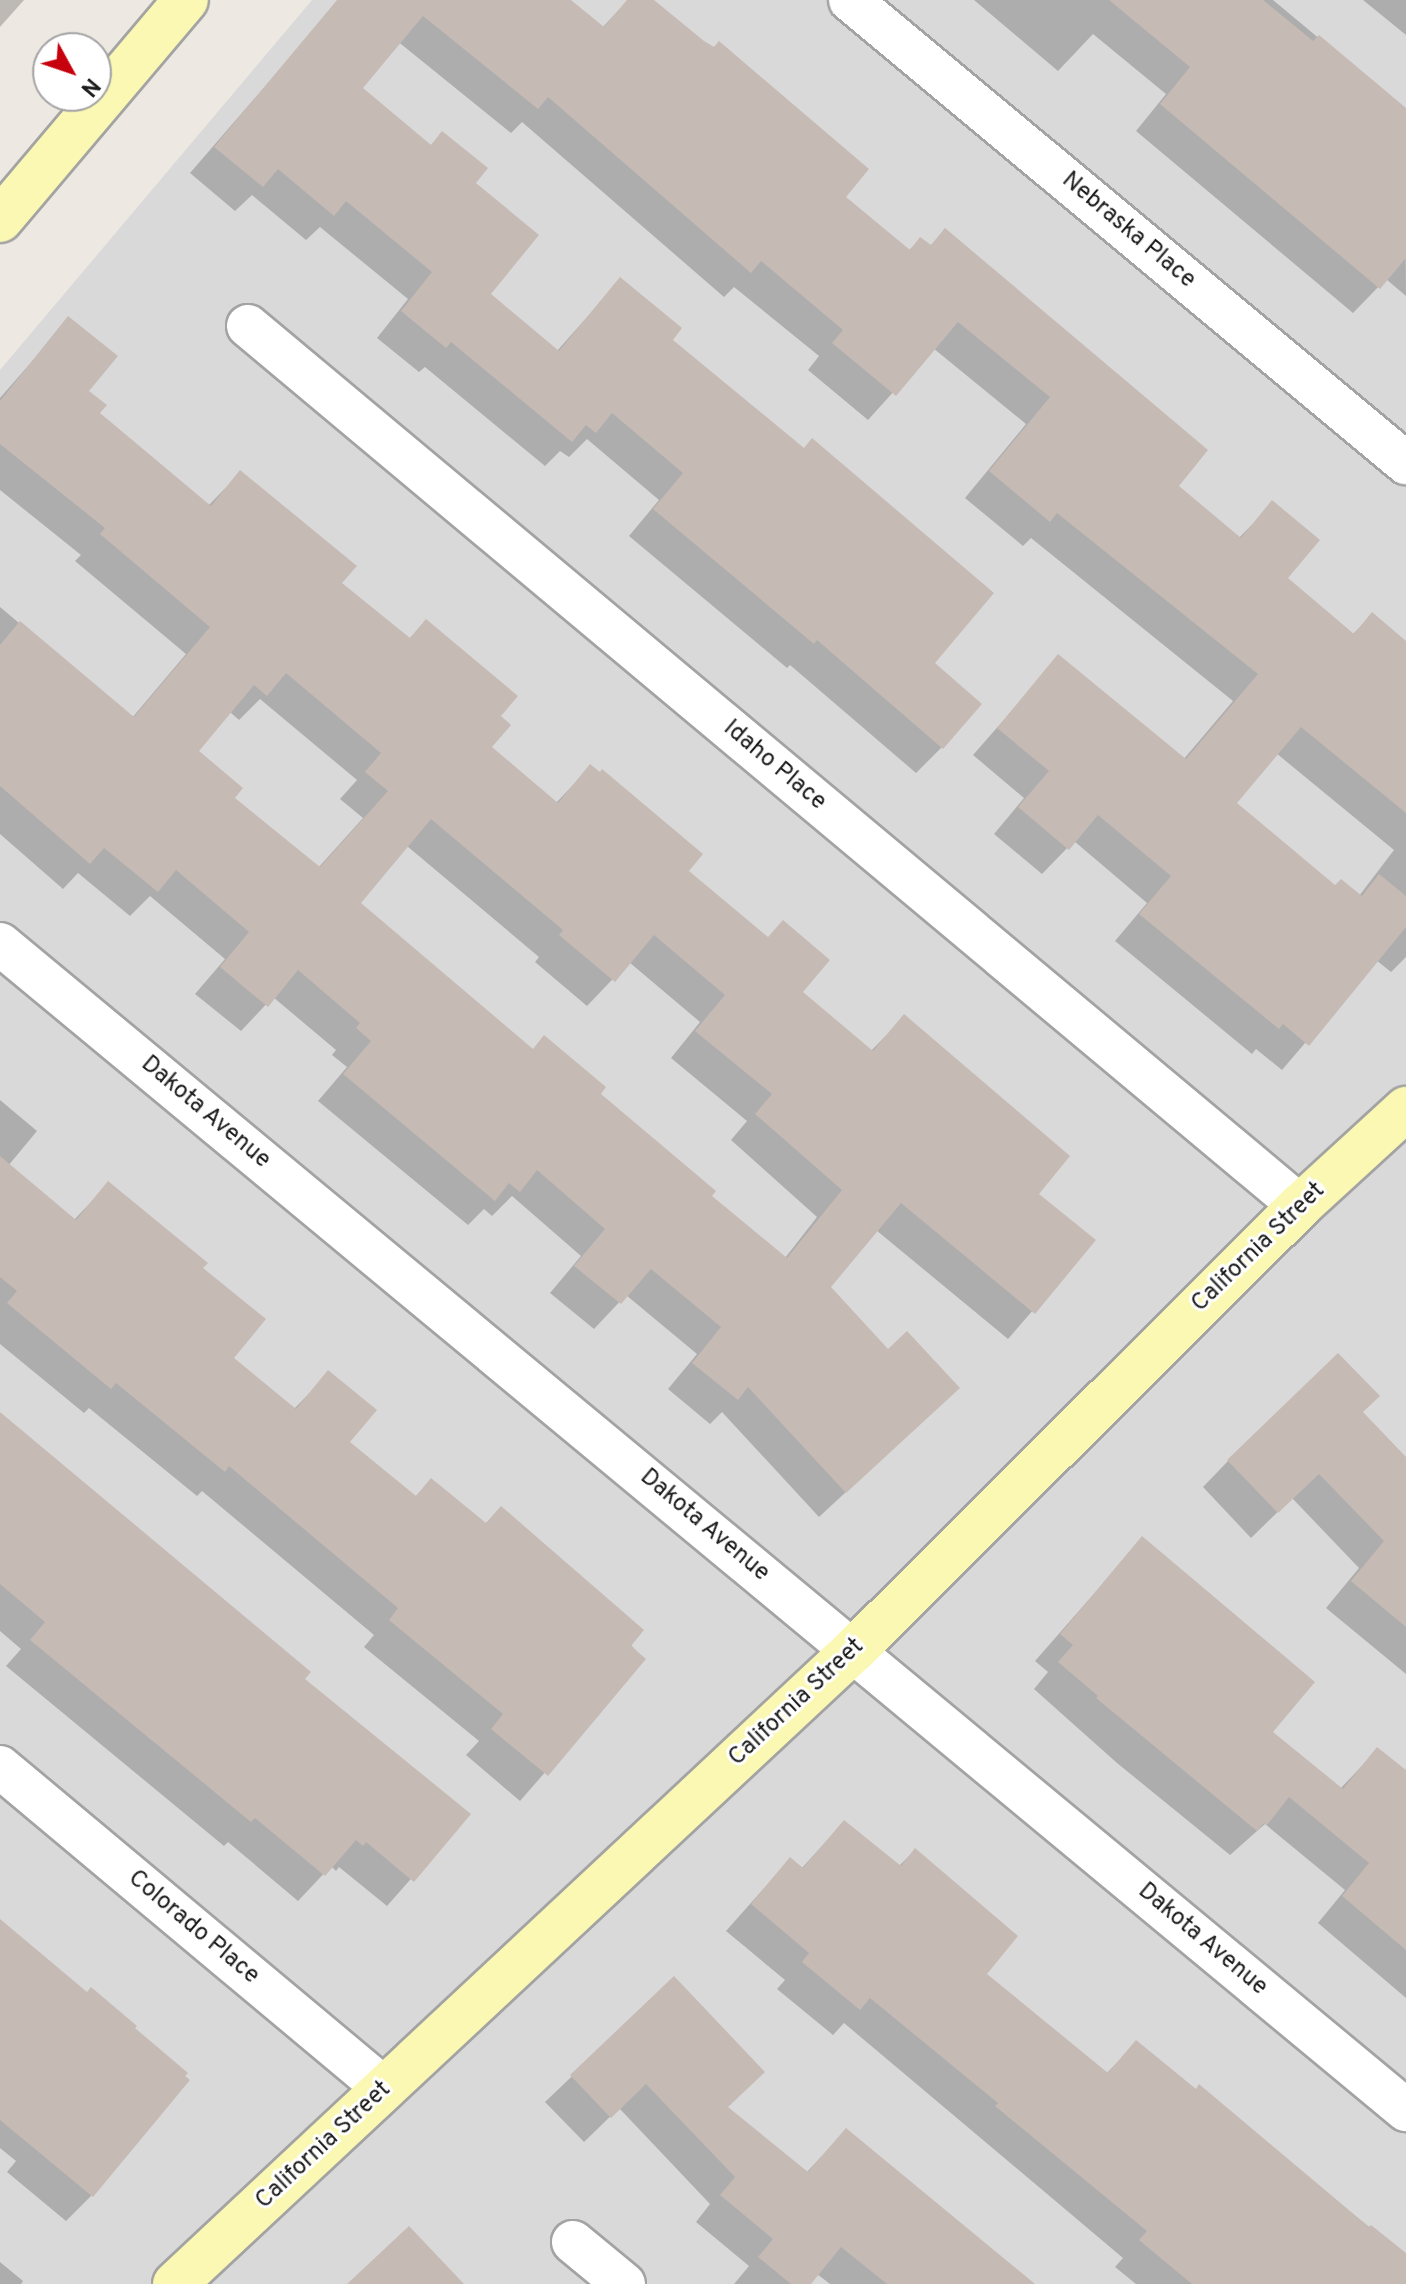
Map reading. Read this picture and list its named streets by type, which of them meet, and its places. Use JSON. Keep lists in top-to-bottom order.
{
  "streets": {
    "street": [
      "Nebraska Place",
      "Idaho Place",
      "Dakota Avenue",
      "California Street",
      "Colorado Place"
    ]
  },
  "crossings": [
    ["Idaho Place", "California Street"],
    ["Dakota Avenue", "California Street"],
    ["California Street", "Colorado Place"]
  ],
  "north": "bottom right"
}
